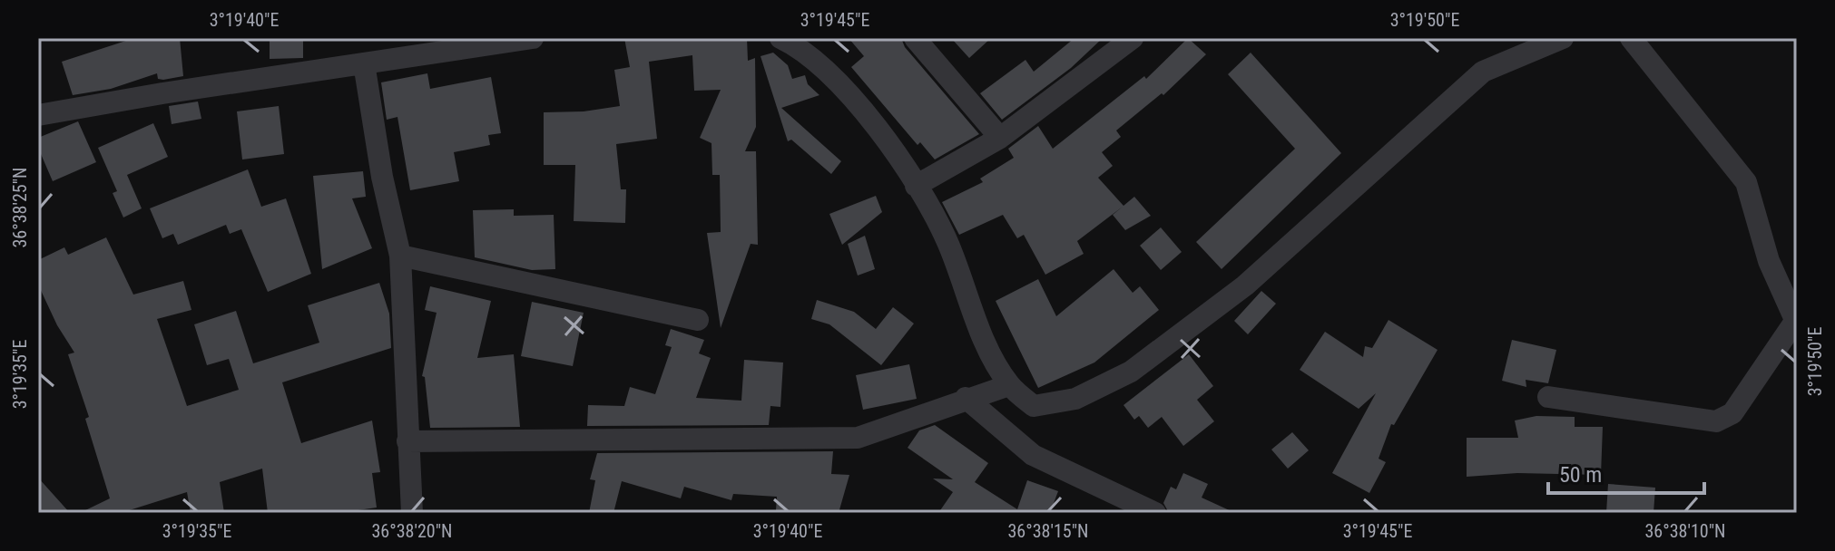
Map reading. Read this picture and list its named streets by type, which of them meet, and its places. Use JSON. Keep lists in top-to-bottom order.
{
  "scale_bar": "50 m",
  "coordinates": [
    "3°19'40\"E",
    "3°19'45\"E",
    "3°19'50\"E",
    "36°38'25\"N",
    "3°19'35\"E",
    "36°38'20\"N",
    "36°38'15\"N",
    "36°38'10\"N"
  ]
}
